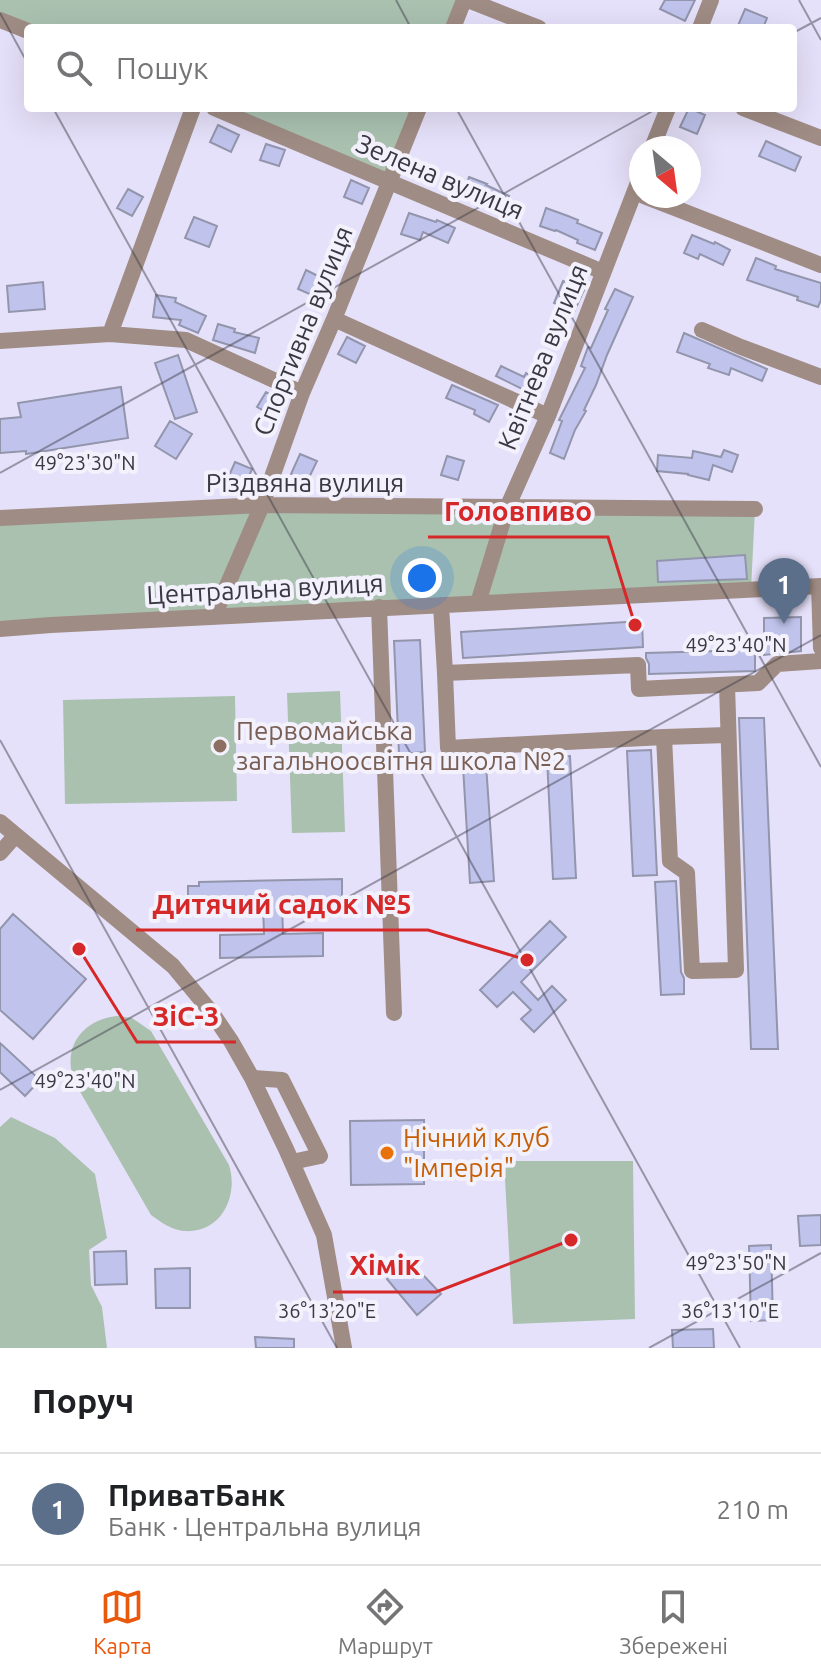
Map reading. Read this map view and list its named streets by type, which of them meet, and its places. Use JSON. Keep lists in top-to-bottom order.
{
  "streets": {
    "street": [
      "Зелена вулиця",
      "Спортивна вулиця",
      "Квітнева вулиця",
      "Різдвяна вулиця",
      "Центральна вулиця"
    ]
  },
  "crossings": [
    ["Зелена вулиця", "Спортивна вулиця"],
    ["Зелена вулиця", "Квітнева вулиця"],
    ["Спортивна вулиця", "Різдвяна вулиця"],
    ["Спортивна вулиця", "Центральна вулиця"],
    ["Квітнева вулиця", "Різдвяна вулиця"],
    ["Квітнева вулиця", "Центральна вулиця"]
  ],
  "places": [
    "Головпиво",
    "Первомайська загальноосвітня школа №2",
    "ЗіС-3",
    "Дитячий садок №5",
    "Нічний клуб \"Імперія\"",
    "Хімік"
  ],
  "north": "bottom right",
  "page": {
    "search": "Пошук",
    "pins": "1",
    "heading": "Поруч",
    "list": [
      {
        "mark": "1",
        "name": "ПриватБанк",
        "note": "Банк · Центральна вулиця",
        "value": "210 m"
      }
    ],
    "nav": ["Карта", "Маршрут", "Збережені"]
  },
  "coordinates": [
    "49°23'30\"N",
    "49°23'40\"N",
    "49°23'50\"N",
    "36°13'20\"E",
    "36°13'10\"E"
  ]
}
